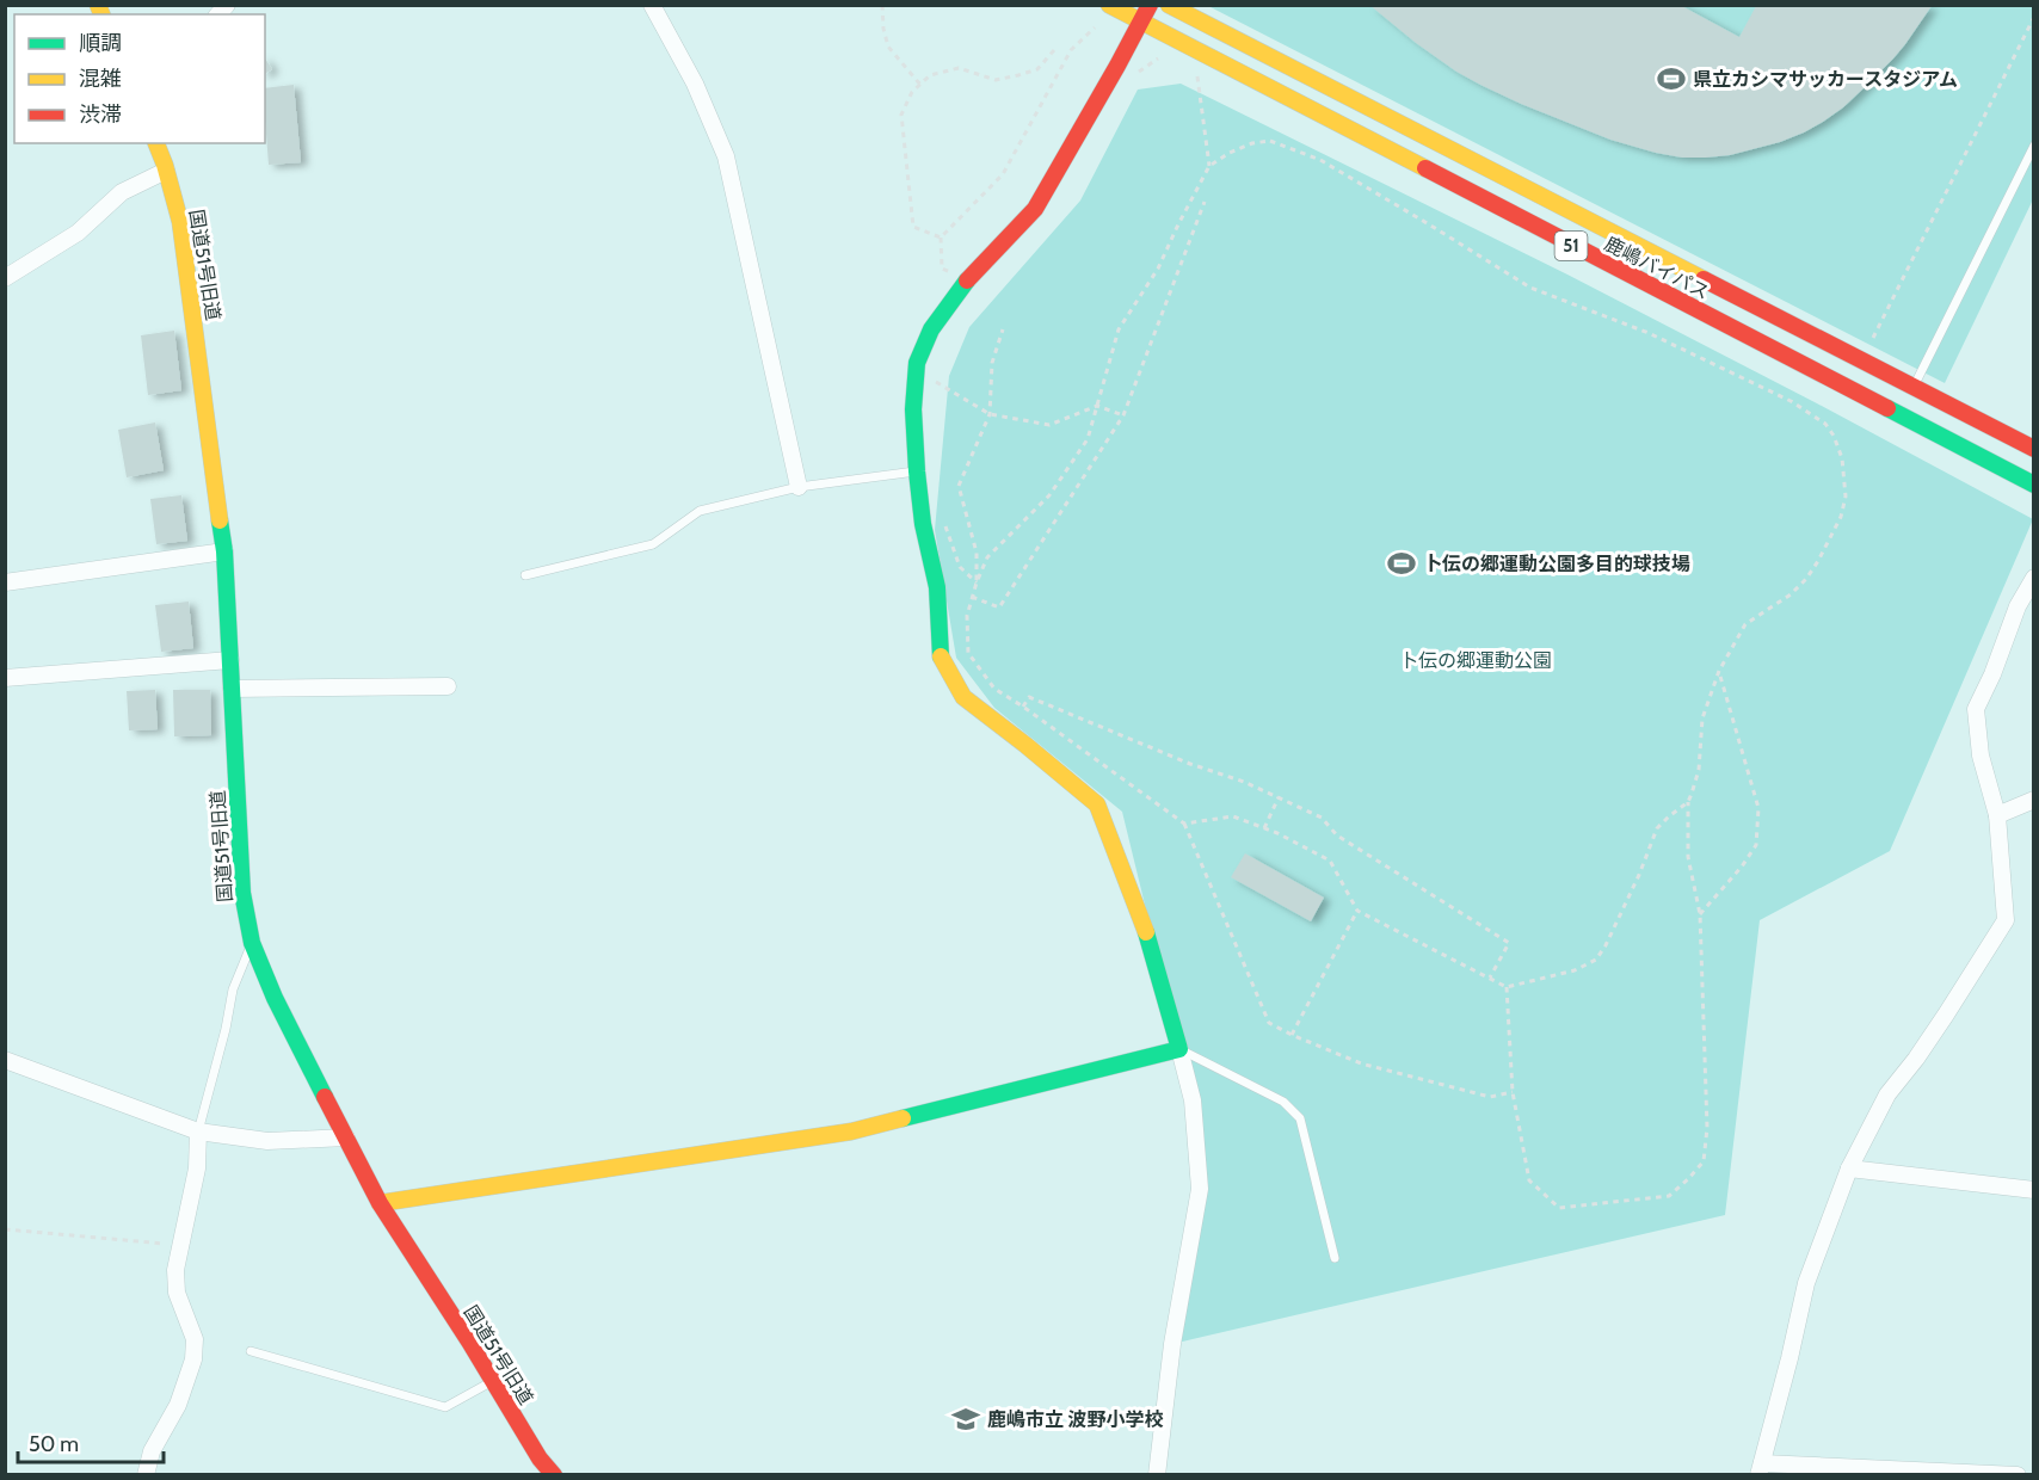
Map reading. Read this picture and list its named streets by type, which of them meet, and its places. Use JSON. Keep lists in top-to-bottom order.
{
  "streets": {
    "main road": ["51", "国道51号旧道", "鹿嶋バイパス"]
  },
  "parks": ["卜伝の郷運動公園"],
  "places": {
    "sports": ["県立カシマサッカースタジアム", "卜伝の郷運動公園多目的球技場"],
    "school or university": ["鹿嶋市立 波野小学校"]
  },
  "legend": ["順調", "混雑", "渋滞"],
  "scale_bar": "50 m"
}
